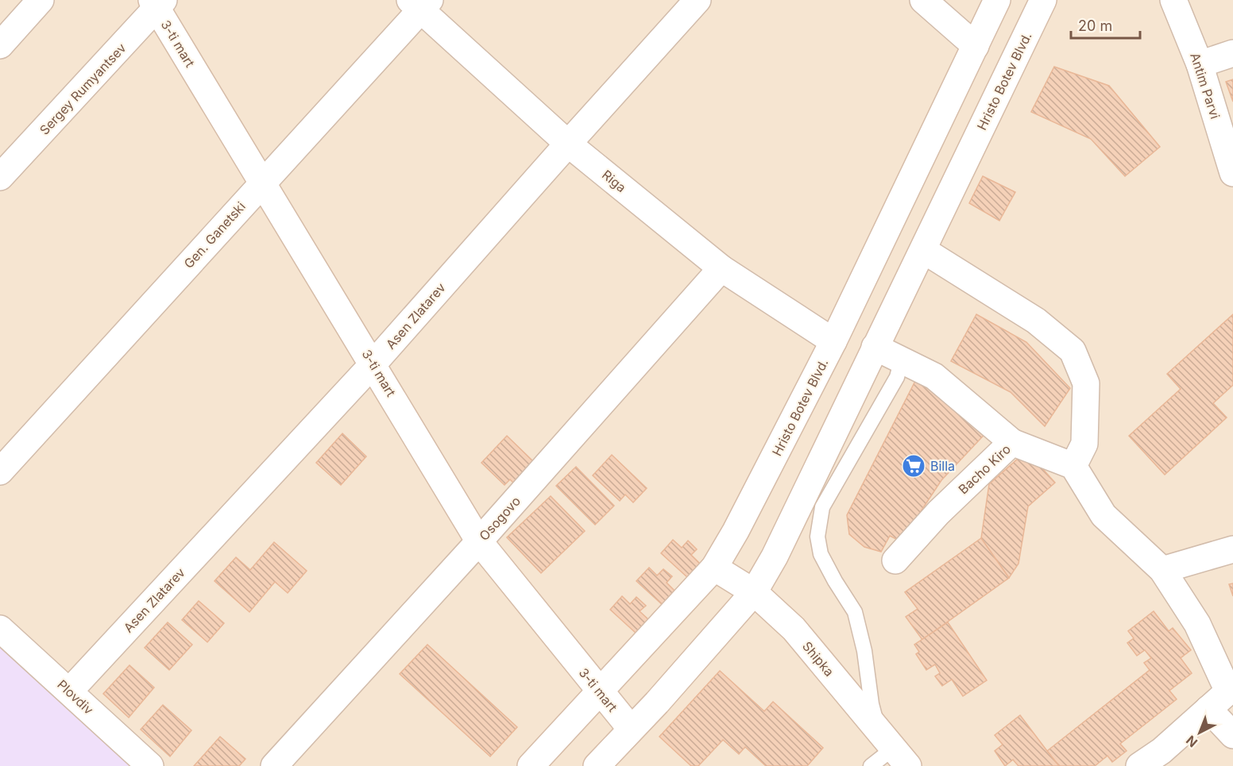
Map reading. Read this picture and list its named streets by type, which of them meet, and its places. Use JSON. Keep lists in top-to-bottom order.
{
  "streets": {
    "street": [
      "3-ti mart",
      "Hristo Botev Blvd.",
      "Antim Parvi",
      "Sergey Rumyantsev",
      "Riga",
      "Gen. Ganetski",
      "Asen Zlatarev",
      "Bacho Kiro",
      "Osogovo",
      "Shipka",
      "Plovdiv"
    ]
  },
  "crossings": [
    ["3-ti mart", "Hristo Botev Blvd."],
    ["3-ti mart", "Sergey Rumyantsev"],
    ["3-ti mart", "Gen. Ganetski"],
    ["3-ti mart", "Asen Zlatarev"],
    ["3-ti mart", "Osogovo"],
    ["Hristo Botev Blvd.", "Riga"],
    ["Hristo Botev Blvd.", "Shipka"],
    ["Riga", "Gen. Ganetski"],
    ["Riga", "Asen Zlatarev"],
    ["Riga", "Osogovo"],
    ["Asen Zlatarev", "Plovdiv"]
  ],
  "places": {
    "supermarket": ["Billa"]
  },
  "scale_bar": "20 m",
  "north": "bottom left"
}
